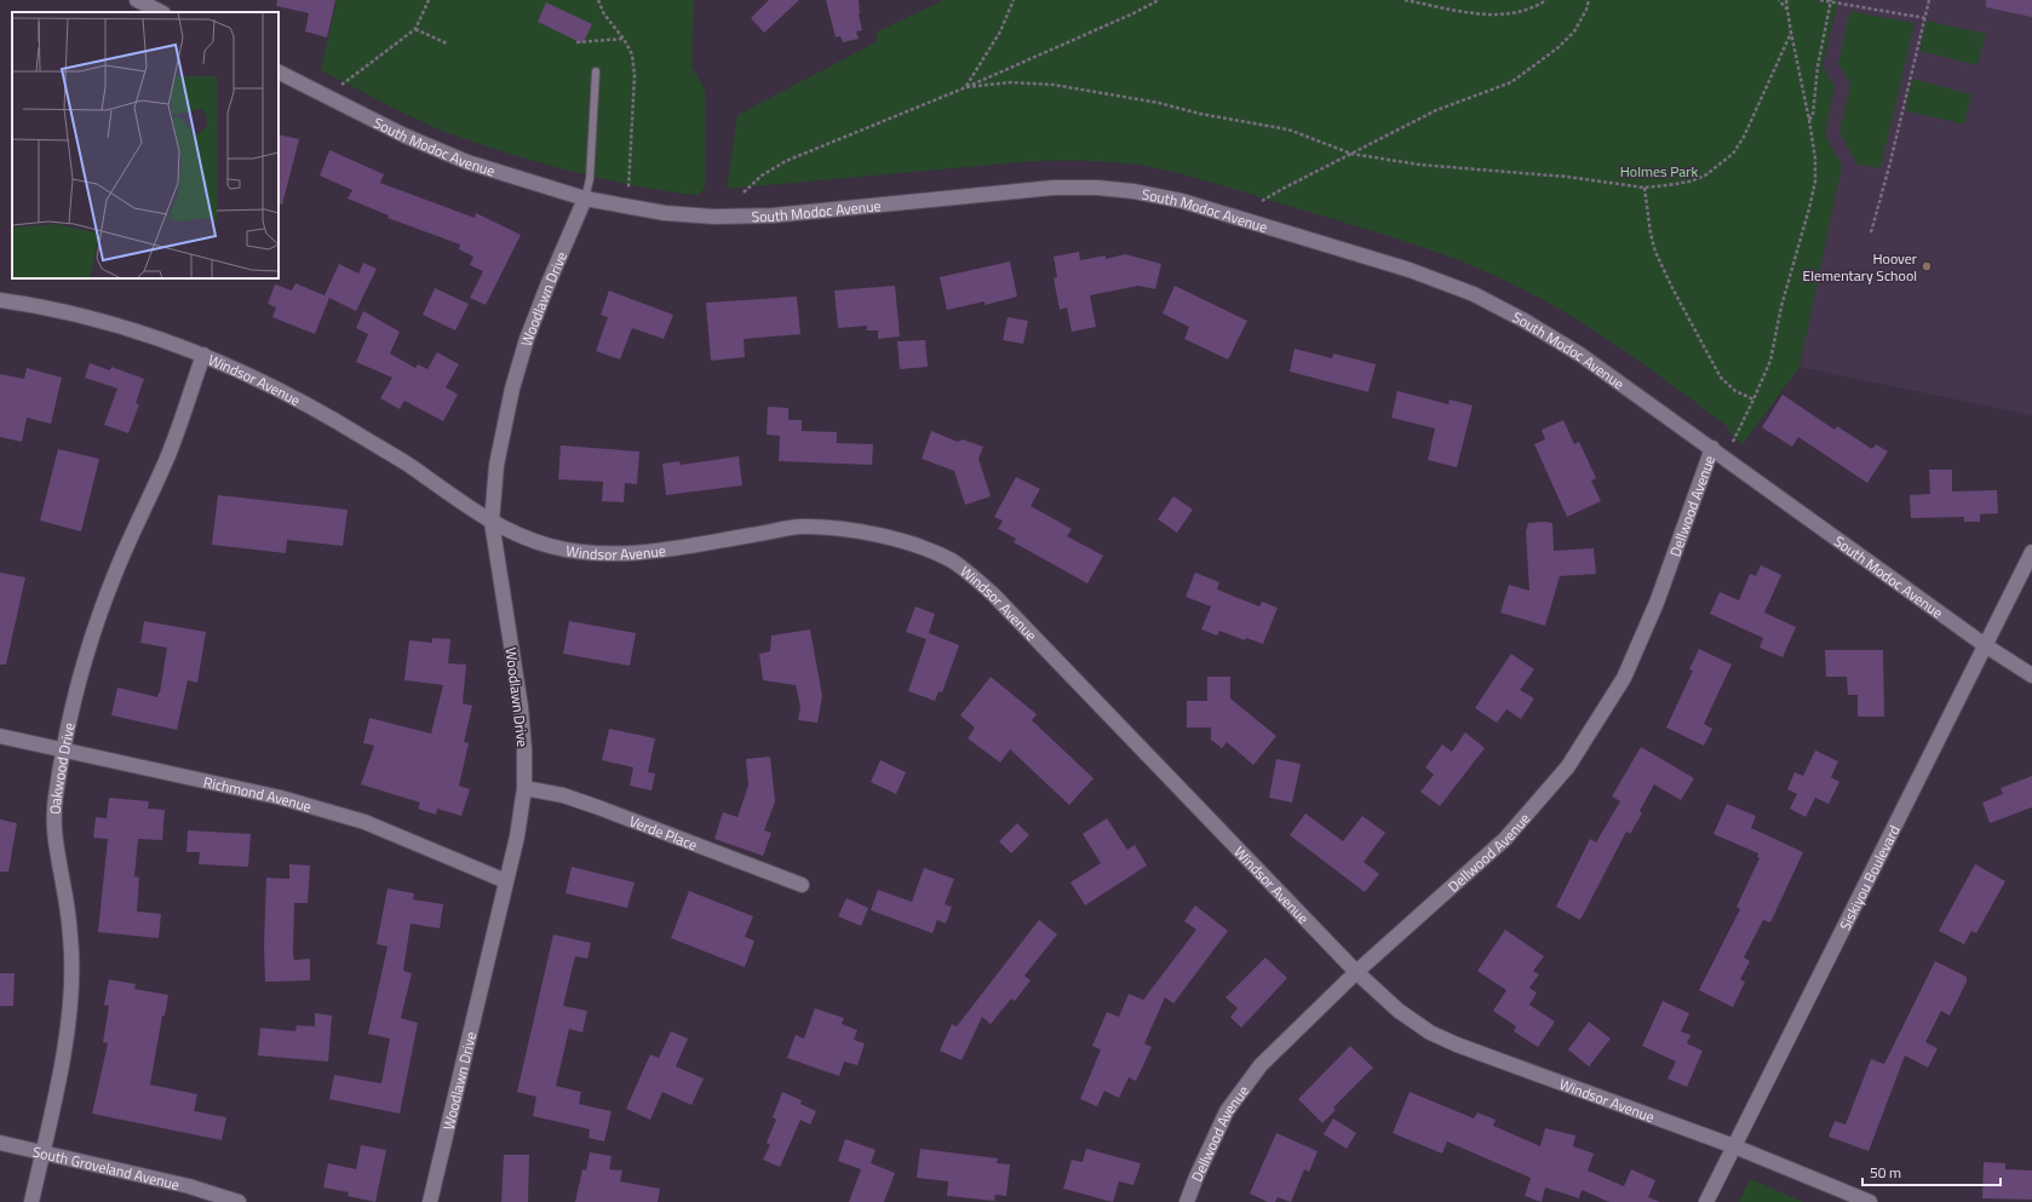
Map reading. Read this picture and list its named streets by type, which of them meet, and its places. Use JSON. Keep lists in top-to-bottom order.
{
  "streets": {
    "street": [
      "South Modoc Avenue",
      "Woodlawn Drive",
      "Windsor Avenue",
      "Dellwood Avenue",
      "Oakwood Drive",
      "Richmond Avenue",
      "Verde Place",
      "Siskiyou Boulevard",
      "South Groveland Avenue"
    ]
  },
  "crossings": [
    ["South Modoc Avenue", "Woodlawn Drive"],
    ["South Modoc Avenue", "Dellwood Avenue"],
    ["South Modoc Avenue", "Siskiyou Boulevard"],
    ["Woodlawn Drive", "Windsor Avenue"],
    ["Woodlawn Drive", "Richmond Avenue"],
    ["Woodlawn Drive", "Verde Place"],
    ["Windsor Avenue", "Dellwood Avenue"],
    ["Windsor Avenue", "Oakwood Drive"],
    ["Windsor Avenue", "Siskiyou Boulevard"],
    ["Oakwood Drive", "Richmond Avenue"],
    ["Oakwood Drive", "South Groveland Avenue"]
  ],
  "parks": ["Holmes Park"],
  "places": ["Hoover Elementary School"],
  "scale_bar": "50 m"
}
